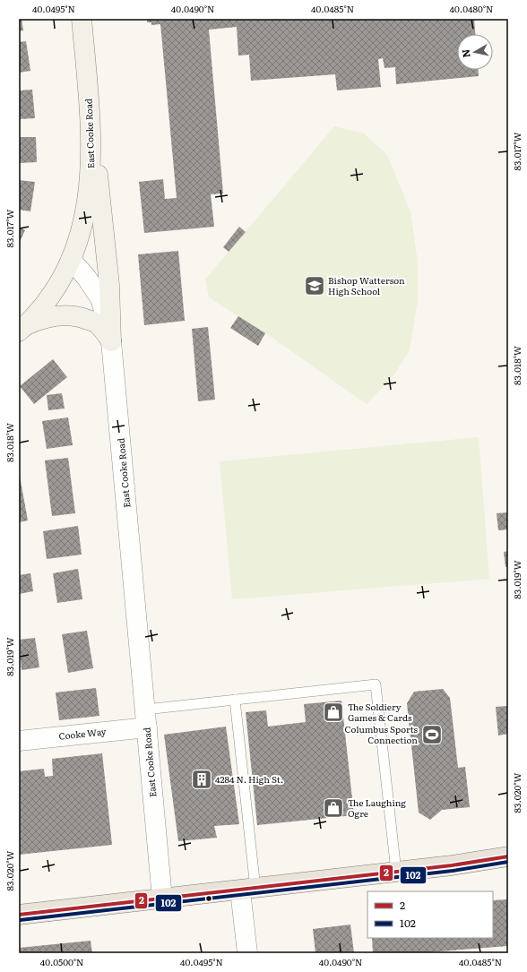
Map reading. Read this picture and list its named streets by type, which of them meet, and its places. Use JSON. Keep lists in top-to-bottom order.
{
  "streets": {
    "main road": ["East Cooke Road"],
    "street": ["Cooke Way"]
  },
  "crossings": [
    ["East Cooke Road", "Cooke Way"]
  ],
  "places": {
    "school or university": ["Bishop Watterson High School"],
    "shop": ["The Soldiery Games & Cards", "The Laughing Ogre"],
    "sports": ["Columbus Sports Connection"],
    "building": ["4284 N. High St."]
  },
  "lines": ["transit line 2", "transit line 102"],
  "legend": ["2", "102"],
  "north": "left",
  "coordinates": [
    "40.0495°N",
    "40.0490°N",
    "40.0485°N",
    "40.0480°N",
    "83.017°W",
    "83.018°W",
    "83.019°W",
    "83.020°W",
    "40.0500°N"
  ]
}
